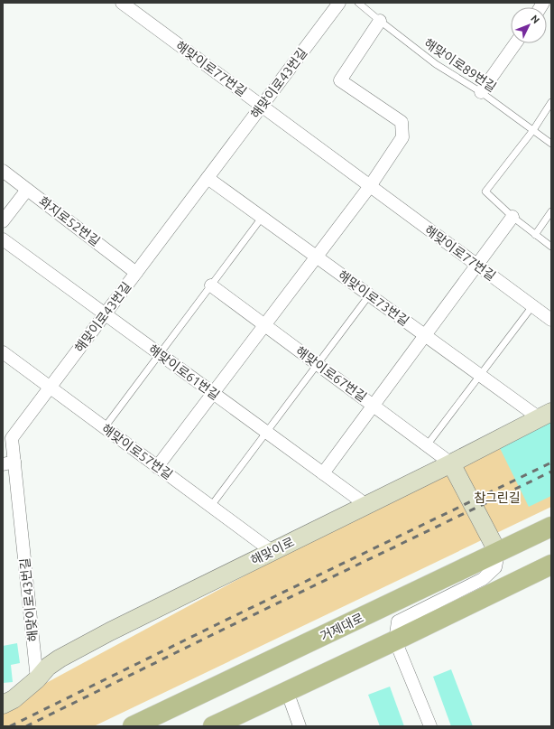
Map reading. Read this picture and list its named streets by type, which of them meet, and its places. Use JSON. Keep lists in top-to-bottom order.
{
  "streets": {
    "main road": ["거제대로"],
    "street": [
      "해맞이로77번길",
      "해맞이로43번길",
      "화지로52번길",
      "해맞이로73번길",
      "해맞이로61번길",
      "해맞이로67번길",
      "해맞이로57번길",
      "해맞이로"
    ],
    "lane": ["해맞이로89번길"]
  },
  "crossings": [
    ["해맞이로77번길", "해맞이로43번길"],
    ["해맞이로43번길", "화지로52번길"],
    ["해맞이로43번길", "해맞이로73번길"],
    ["해맞이로43번길", "해맞이로61번길"],
    ["해맞이로43번길", "해맞이로57번길"],
    ["해맞이로43번길", "해맞이로"],
    ["해맞이로73번길", "해맞이로"],
    ["해맞이로61번길", "해맞이로"],
    ["해맞이로67번길", "해맞이로"],
    ["해맞이로57번길", "해맞이로"]
  ],
  "parks": ["참그린길"],
  "north": "top right"
}
